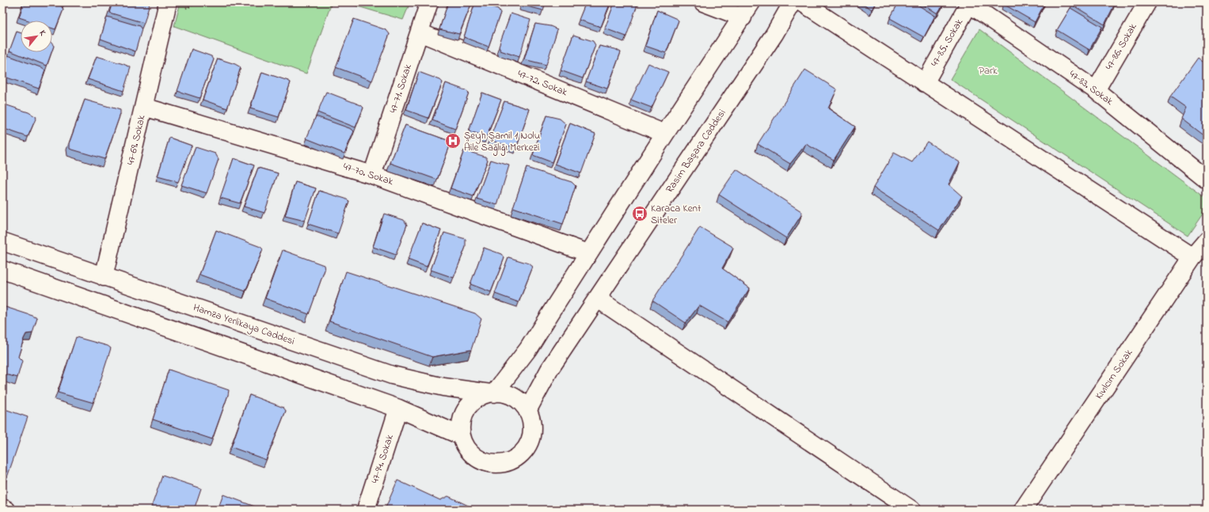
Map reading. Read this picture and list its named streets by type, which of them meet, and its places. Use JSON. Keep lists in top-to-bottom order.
{
  "streets": {
    "street": [
      "47-85. Sokak",
      "47-86. Sokak",
      "47-72. Sokak",
      "47-83. Sokak",
      "47-71. Sokak",
      "47-69. Sokak",
      "Rasim Başara Caddesi",
      "47-70. Sokak",
      "Hamza Yerlikaya Caddesi",
      "Kıvılcım Sokak",
      "47-94. Sokak"
    ]
  },
  "crossings": [
    ["47-85. Sokak", "47-83. Sokak"],
    ["47-86. Sokak", "47-83. Sokak"],
    ["47-72. Sokak", "47-71. Sokak"],
    ["47-71. Sokak", "47-70. Sokak"],
    ["47-69. Sokak", "47-70. Sokak"],
    ["47-69. Sokak", "Hamza Yerlikaya Caddesi"],
    ["Rasim Başara Caddesi", "Hamza Yerlikaya Caddesi"]
  ],
  "parks": ["Park"],
  "places": {
    "hospital": ["Şeyh Şamil 1 Nolu Aile Sağlığı Merkezi"],
    "bus stop": ["Karaca Kent Siteler"]
  },
  "north": "top right"
}
